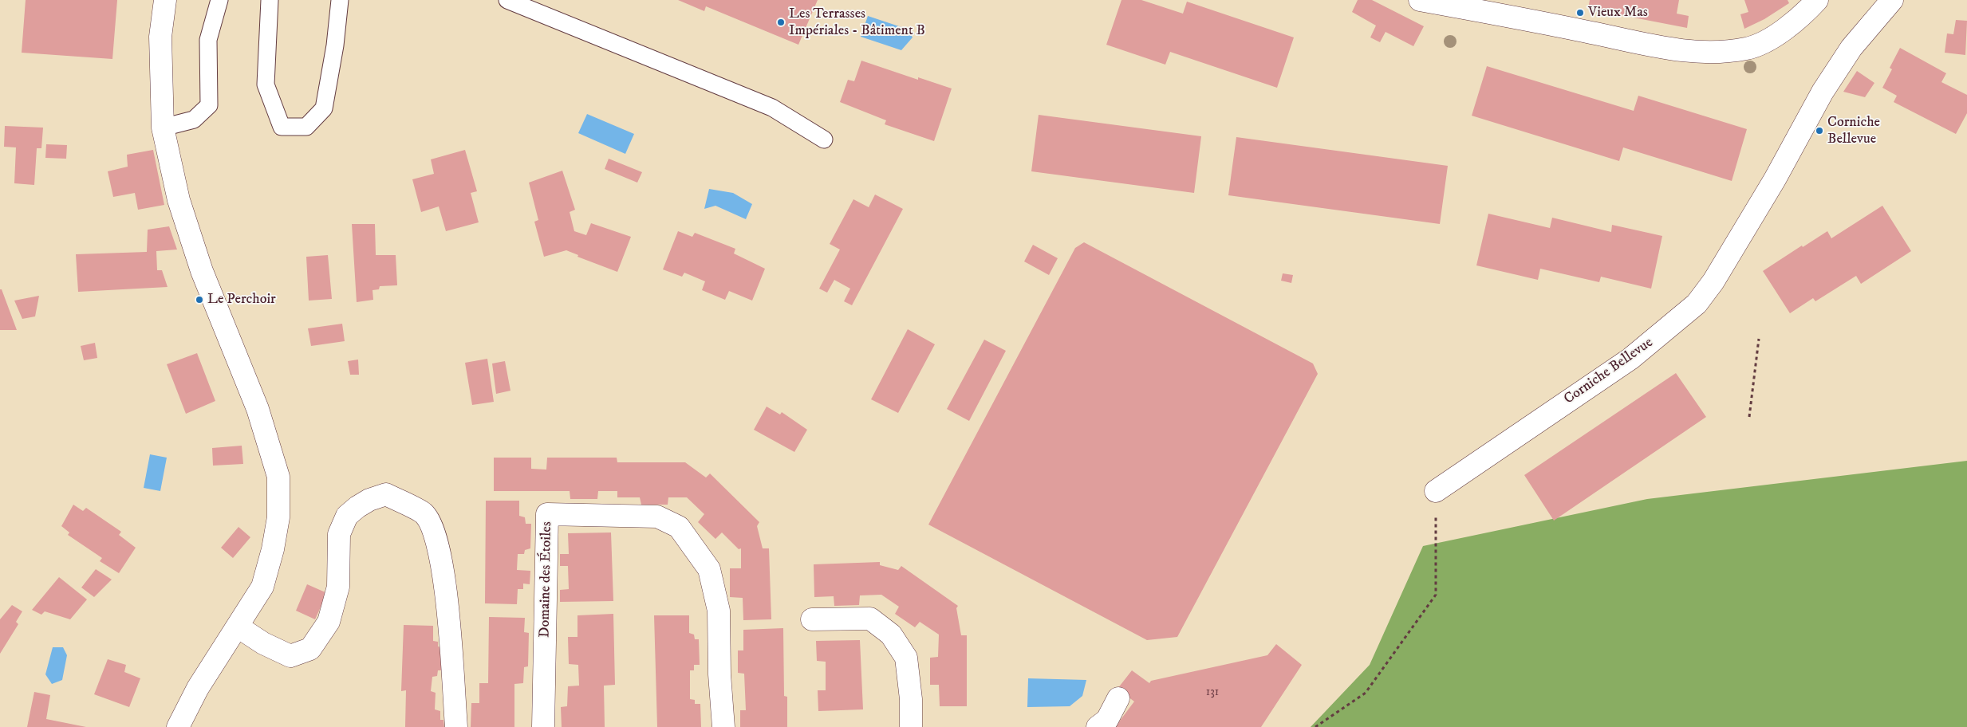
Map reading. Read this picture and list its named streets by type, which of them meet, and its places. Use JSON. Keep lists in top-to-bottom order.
{
  "streets": {
    "street": ["Corniche Bellevue", "Domaine des Étoiles"]
  },
  "places": [
    "Vieux Mas",
    "Les Terrasses Impériales - Bâtiment B",
    "Corniche Bellevue",
    "Le Perchoir"
  ],
  "house_numbers": ["131"]
}
